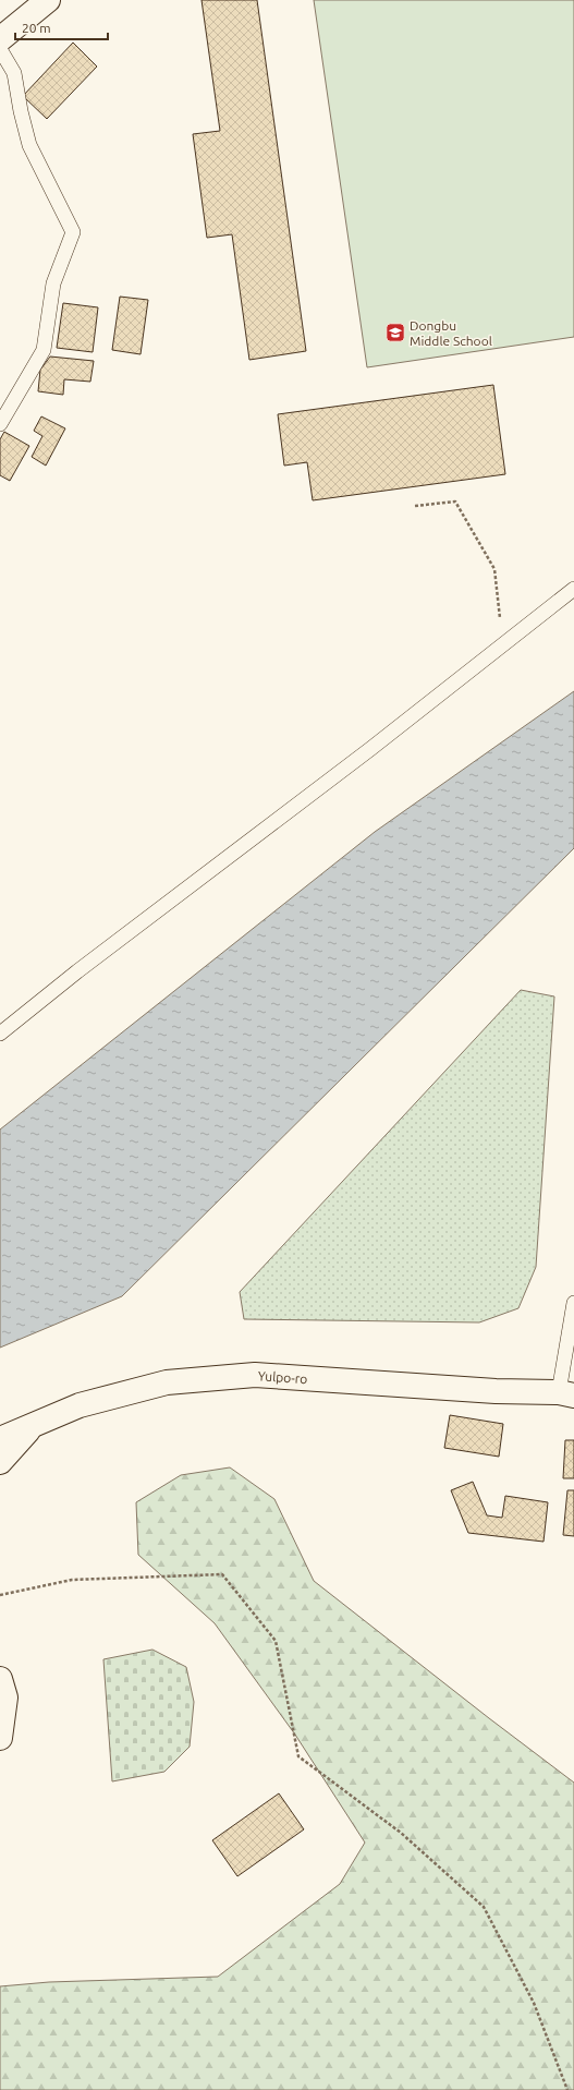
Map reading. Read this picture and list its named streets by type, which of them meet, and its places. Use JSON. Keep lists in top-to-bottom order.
{
  "streets": {
    "street": ["Yulpo-ro"]
  },
  "places": {
    "school or university": ["Dongbu Middle School"]
  },
  "scale_bar": "20 m"
}
